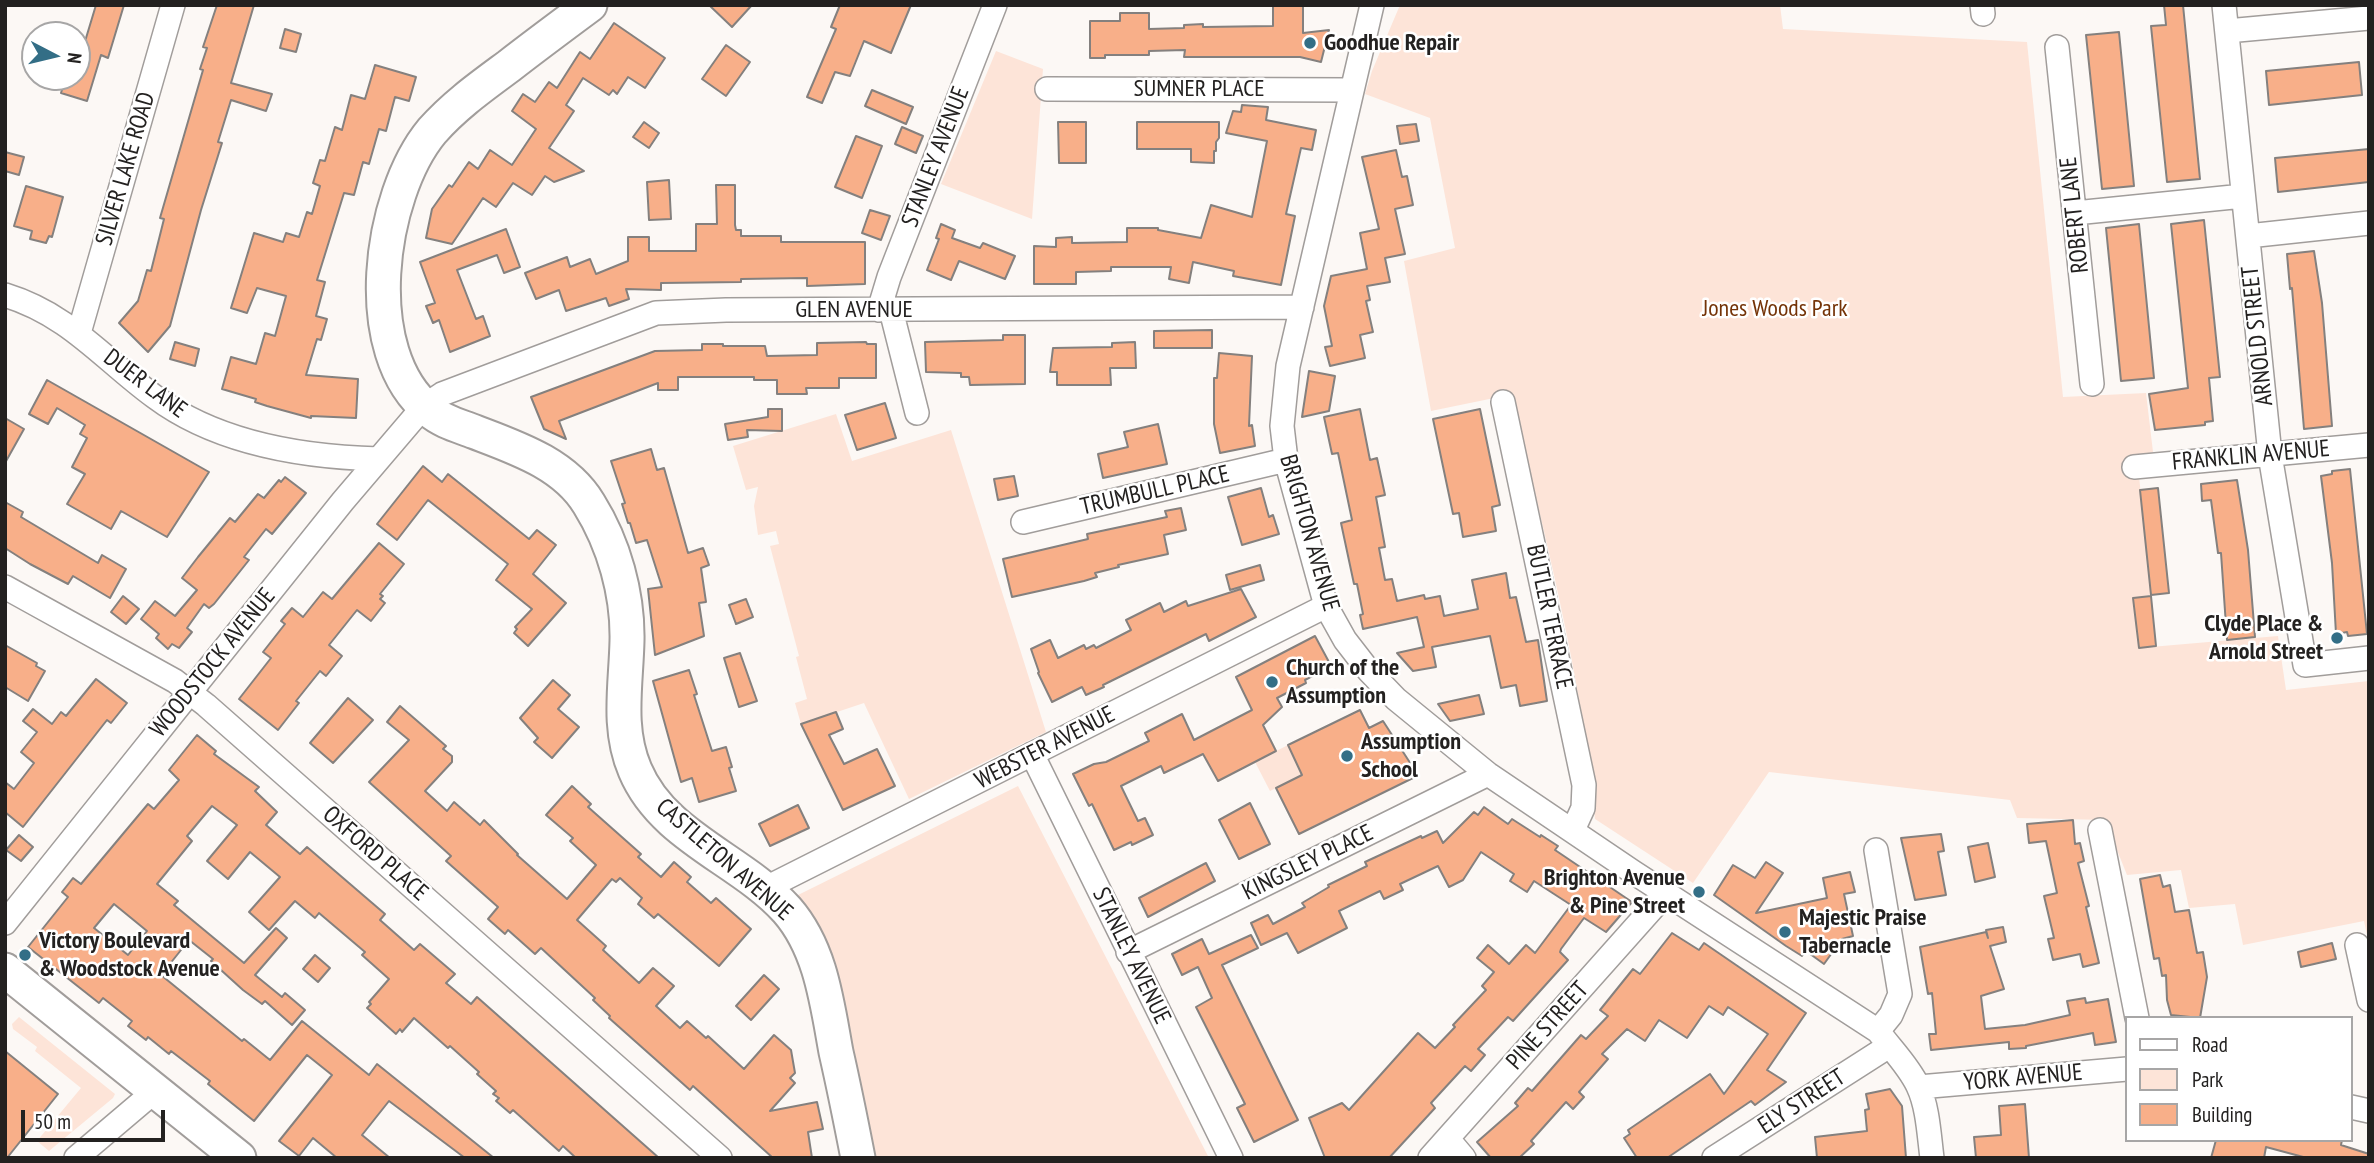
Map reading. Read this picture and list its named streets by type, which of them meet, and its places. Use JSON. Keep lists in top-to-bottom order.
{
  "streets": {
    "street": [
      "SUMNER PLACE",
      "STANLEY AVENUE",
      "SILVER LAKE ROAD",
      "ROBERT LANE",
      "GLEN AVENUE",
      "ARNOLD STREET",
      "DUER LANE",
      "FRANKLIN AVENUE",
      "TRUMBULL PLACE",
      "BRIGHTON AVENUE",
      "BUTLER TERRACE",
      "WOODSTOCK AVENUE",
      "WEBSTER AVENUE",
      "OXFORD PLACE",
      "CASTLETON AVENUE",
      "KINGSLEY PLACE",
      "PINE STREET",
      "YORK AVENUE",
      "ELY STREET"
    ]
  },
  "crossings": [
    ["SUMNER PLACE", "BRIGHTON AVENUE"],
    ["STANLEY AVENUE", "GLEN AVENUE"],
    ["STANLEY AVENUE", "WEBSTER AVENUE"],
    ["STANLEY AVENUE", "KINGSLEY PLACE"],
    ["SILVER LAKE ROAD", "DUER LANE"],
    ["GLEN AVENUE", "BRIGHTON AVENUE"],
    ["GLEN AVENUE", "WOODSTOCK AVENUE"],
    ["GLEN AVENUE", "CASTLETON AVENUE"],
    ["ARNOLD STREET", "FRANKLIN AVENUE"],
    ["DUER LANE", "WOODSTOCK AVENUE"],
    ["TRUMBULL PLACE", "BRIGHTON AVENUE"],
    ["BRIGHTON AVENUE", "BUTLER TERRACE"],
    ["BRIGHTON AVENUE", "WEBSTER AVENUE"],
    ["BRIGHTON AVENUE", "KINGSLEY PLACE"],
    ["BRIGHTON AVENUE", "PINE STREET"],
    ["BRIGHTON AVENUE", "YORK AVENUE"],
    ["BRIGHTON AVENUE", "ELY STREET"],
    ["WOODSTOCK AVENUE", "OXFORD PLACE"],
    ["WOODSTOCK AVENUE", "CASTLETON AVENUE"],
    ["WEBSTER AVENUE", "CASTLETON AVENUE"]
  ],
  "parks": ["Jones Woods Park"],
  "places": [
    "Goodhue Repair",
    "Clyde Place & Arnold Street",
    "Church of the Assumption",
    "Assumption School",
    "Brighton Avenue & Pine Street",
    "Majestic Praise Tabernacle",
    "Victory Boulevard & Woodstock Avenue"
  ],
  "legend": ["Road", "Park", "Building"],
  "scale_bar": "50 m",
  "north": "right"
}
